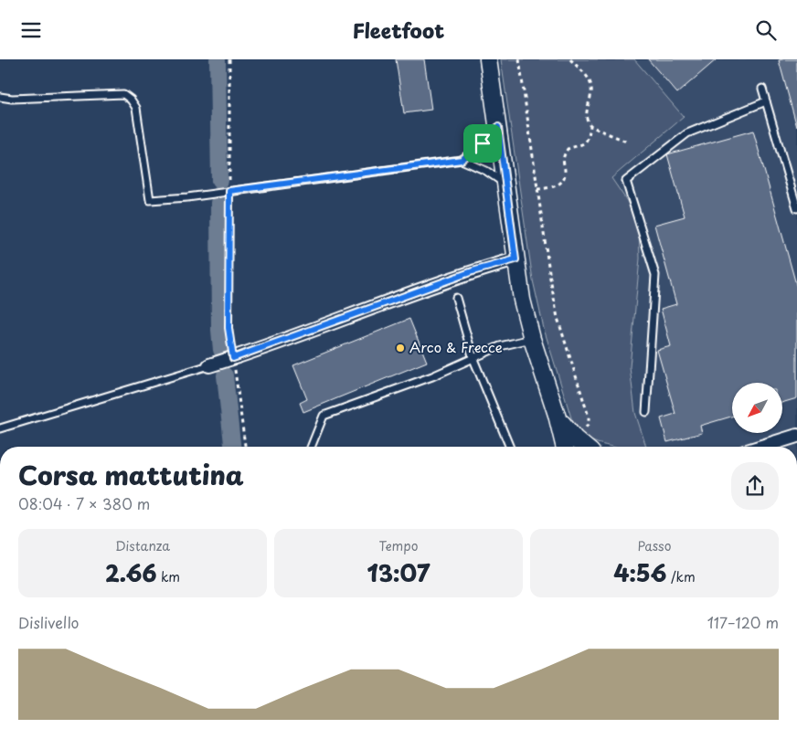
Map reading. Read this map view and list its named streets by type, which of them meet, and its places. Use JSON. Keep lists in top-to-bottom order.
{
  "places": ["Arco & Frecce"],
  "north": "bottom left",
  "page": {
    "header": "Fleetfoot",
    "heading": ["Corsa mattutina", "08:04 · 7 × 380 m"],
    "stats": [
      ["Distanza", "2.66 km"],
      ["Tempo", "13:07"],
      ["Passo", "4:56 /km"]
    ],
    "chart": ["Dislivello", "117–120 m"]
  }
}
